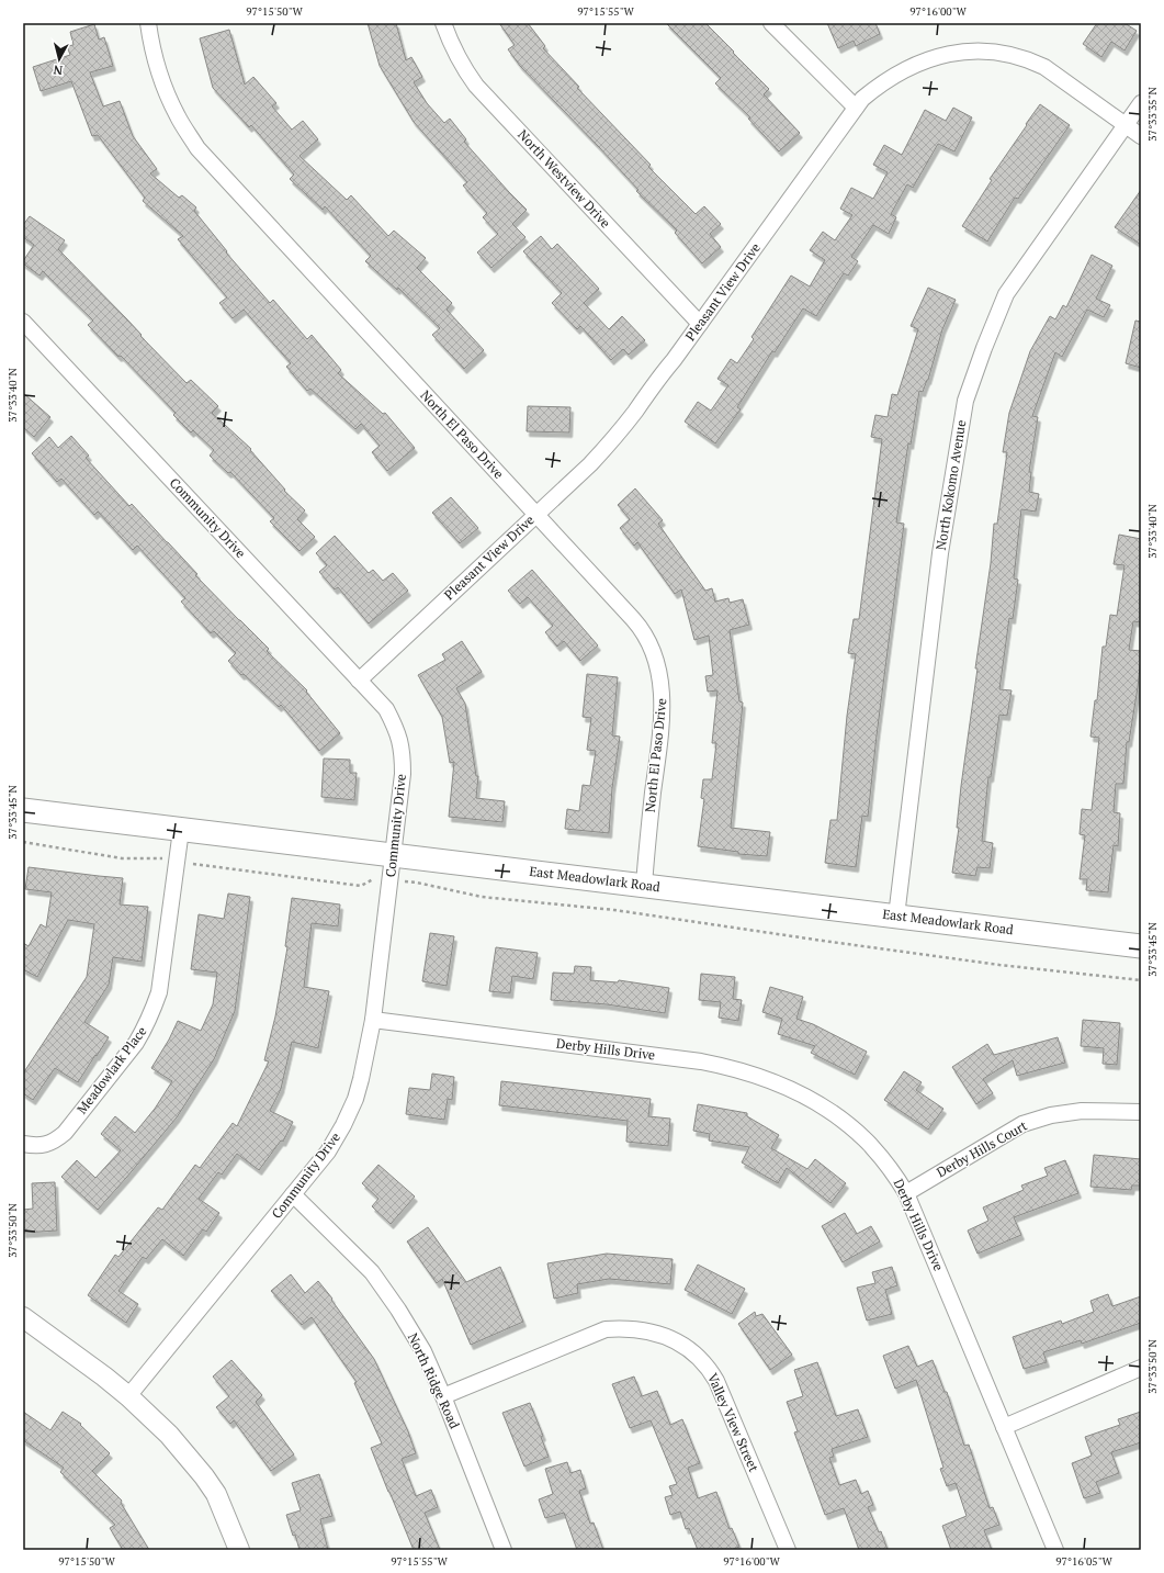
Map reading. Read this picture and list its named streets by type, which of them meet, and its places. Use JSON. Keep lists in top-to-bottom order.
{
  "streets": {
    "main road": ["East Meadowlark Road"],
    "street": [
      "North Westview Drive",
      "Pleasant View Drive",
      "North El Paso Drive",
      "North Kokomo Avenue",
      "Community Drive",
      "Derby Hills Drive",
      "Meadowlark Place",
      "Derby Hills Court",
      "North Ridge Road",
      "Valley View Street"
    ]
  },
  "crossings": [
    ["North Westview Drive", "Pleasant View Drive"],
    ["Pleasant View Drive", "North El Paso Drive"],
    ["Pleasant View Drive", "North Kokomo Avenue"],
    ["Pleasant View Drive", "Community Drive"],
    ["North El Paso Drive", "East Meadowlark Road"],
    ["North Kokomo Avenue", "East Meadowlark Road"],
    ["Community Drive", "East Meadowlark Road"],
    ["Community Drive", "Derby Hills Drive"],
    ["Community Drive", "North Ridge Road"],
    ["East Meadowlark Road", "Meadowlark Place"],
    ["Derby Hills Drive", "Derby Hills Court"],
    ["North Ridge Road", "Valley View Street"]
  ],
  "north": "bottom",
  "coordinates": [
    "97°15'50\"W",
    "97°15'55\"W",
    "97°16'00\"W",
    "37°33'35\"N",
    "37°33'40\"N",
    "37°33'45\"N",
    "37°33'50\"N",
    "97°16'05\"W"
  ]
}
